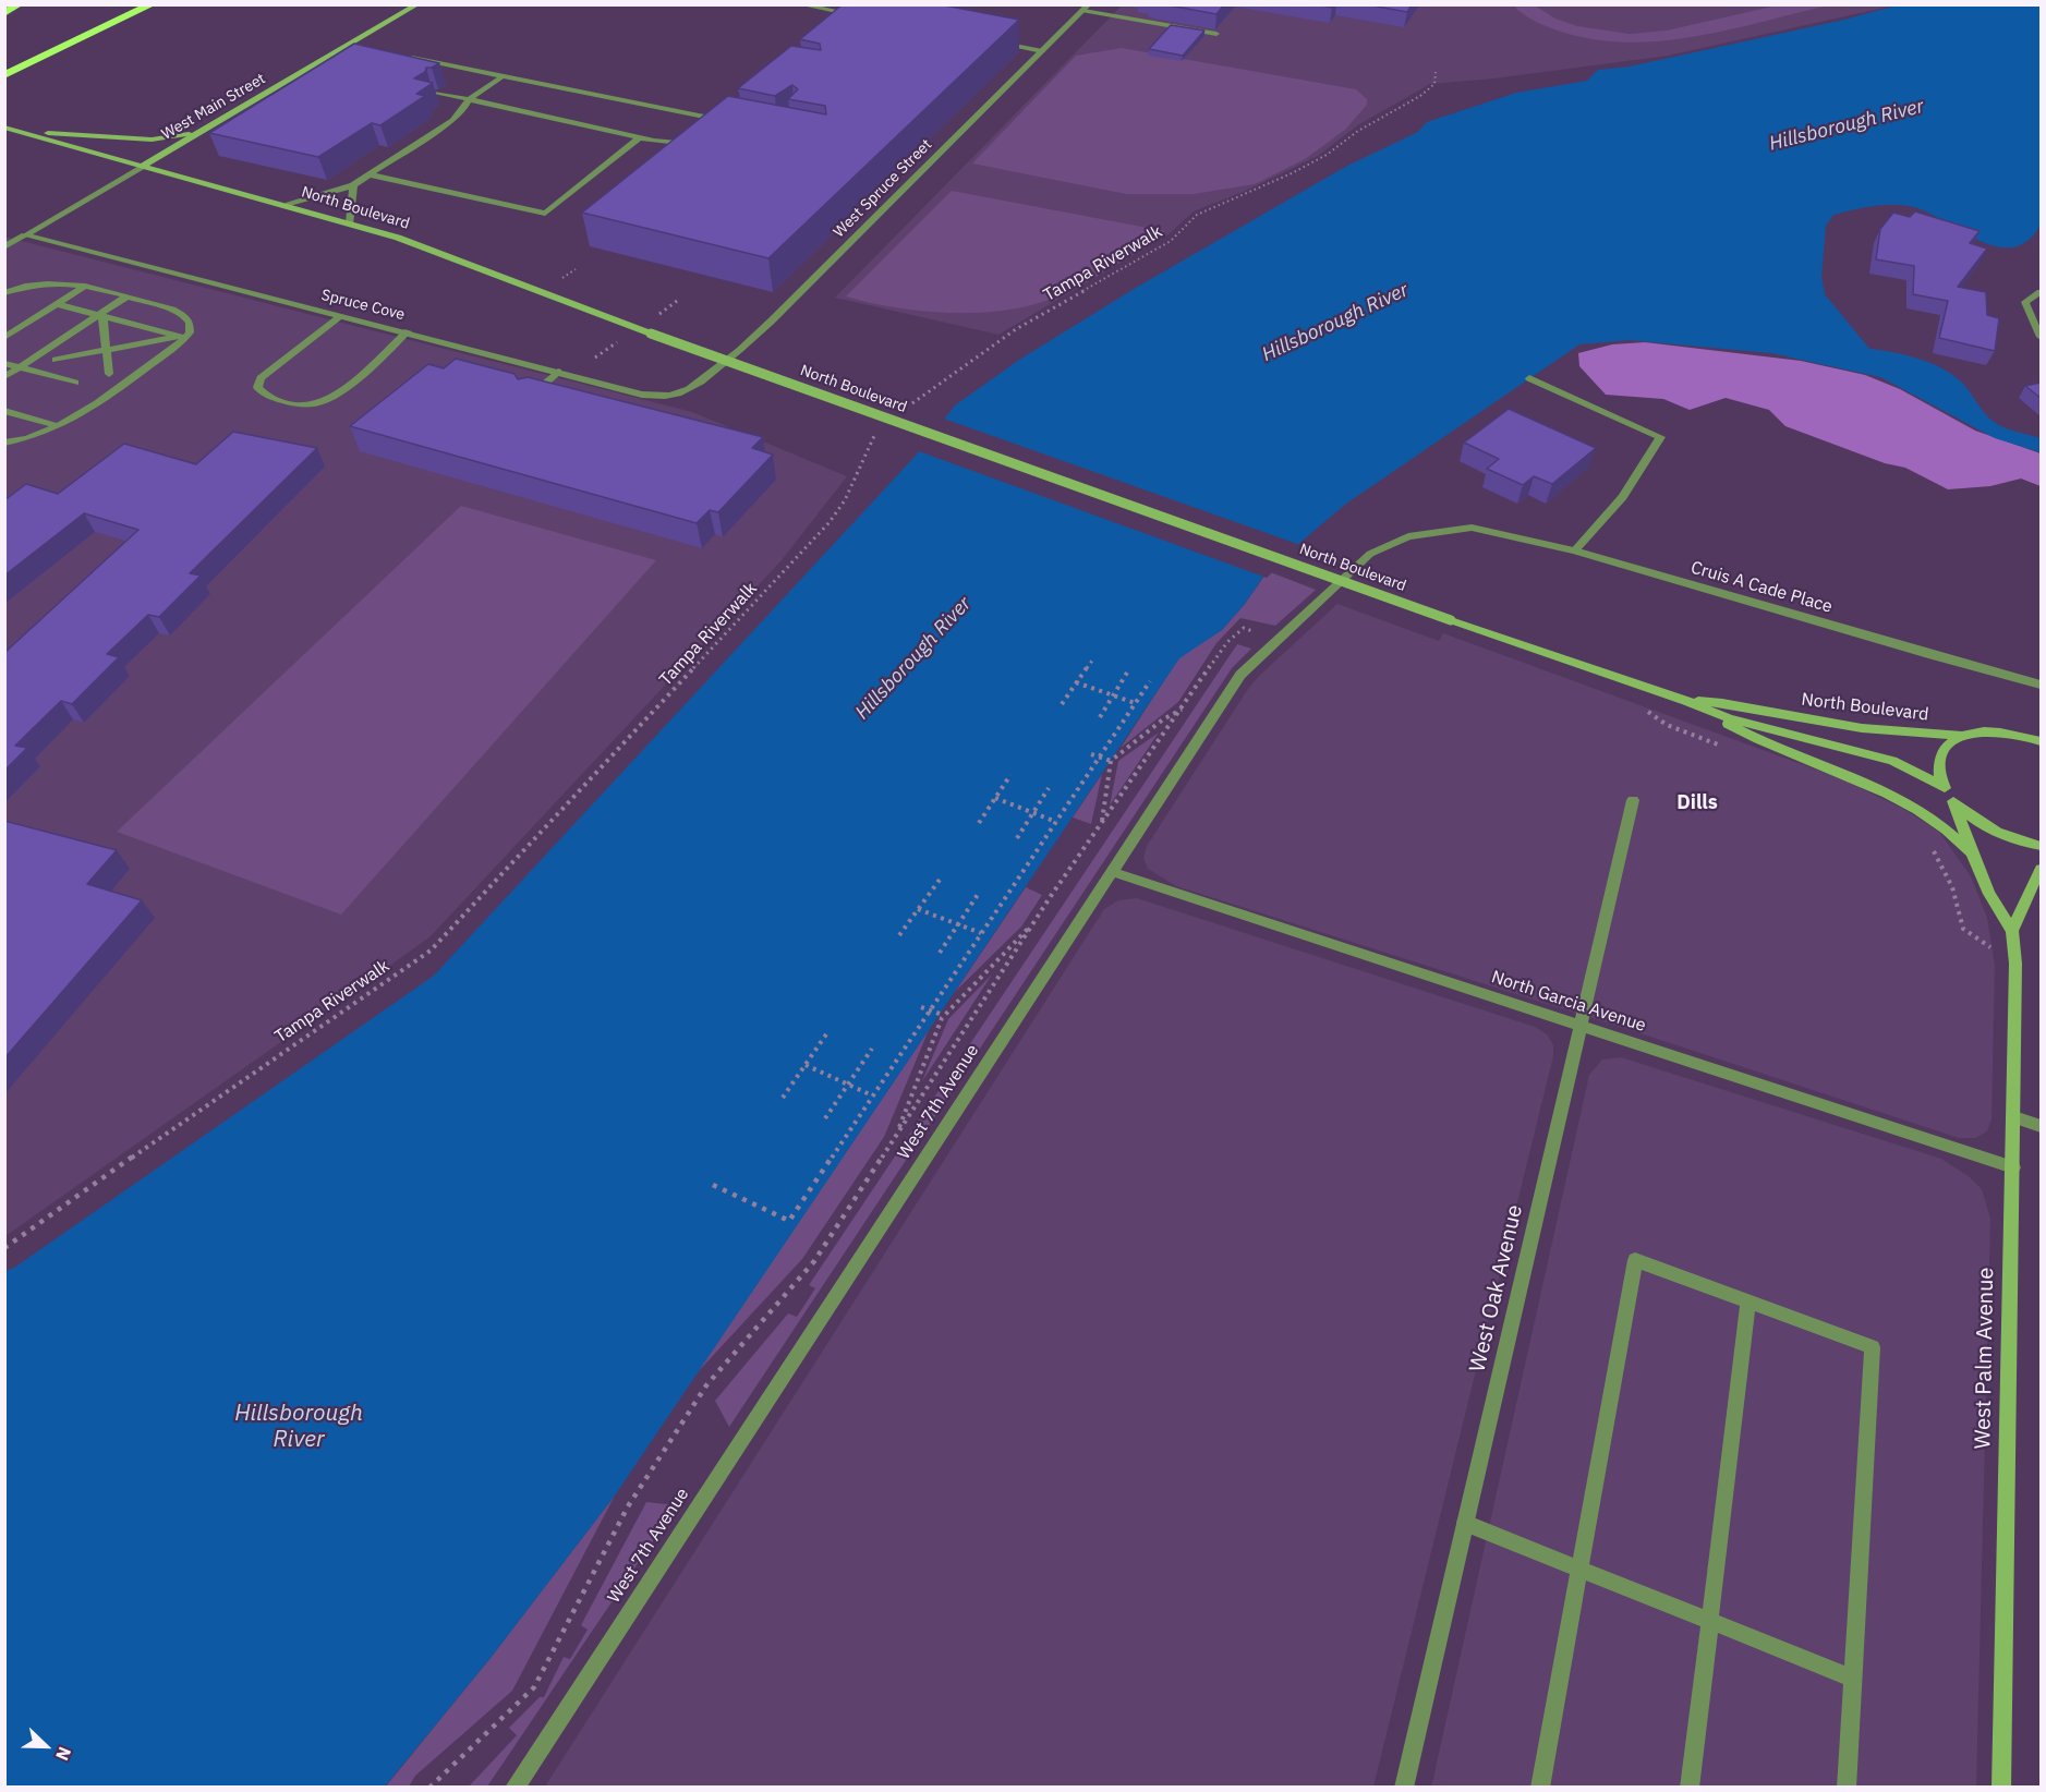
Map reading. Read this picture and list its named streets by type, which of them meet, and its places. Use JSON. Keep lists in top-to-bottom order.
{
  "streets": {
    "street": [
      "West Main Street",
      "West Spruce Street",
      "North Boulevard",
      "Spruce Cove",
      "Cruis A Cade Place",
      "North Garcia Avenue",
      "West 7th Avenue",
      "West Oak Avenue",
      "West Palm Avenue"
    ],
    "path": ["Tampa Riverwalk"]
  },
  "crossings": [
    ["West Main Street", "North Boulevard"],
    ["West Main Street", "Spruce Cove"],
    ["West Spruce Street", "Spruce Cove"],
    ["Cruis A Cade Place", "West 7th Avenue"],
    ["North Garcia Avenue", "West 7th Avenue"],
    ["North Garcia Avenue", "West Oak Avenue"],
    ["North Garcia Avenue", "West Palm Avenue"]
  ],
  "districts": ["Dills"],
  "water": ["Hillsborough River"],
  "north": "bottom right"
}
